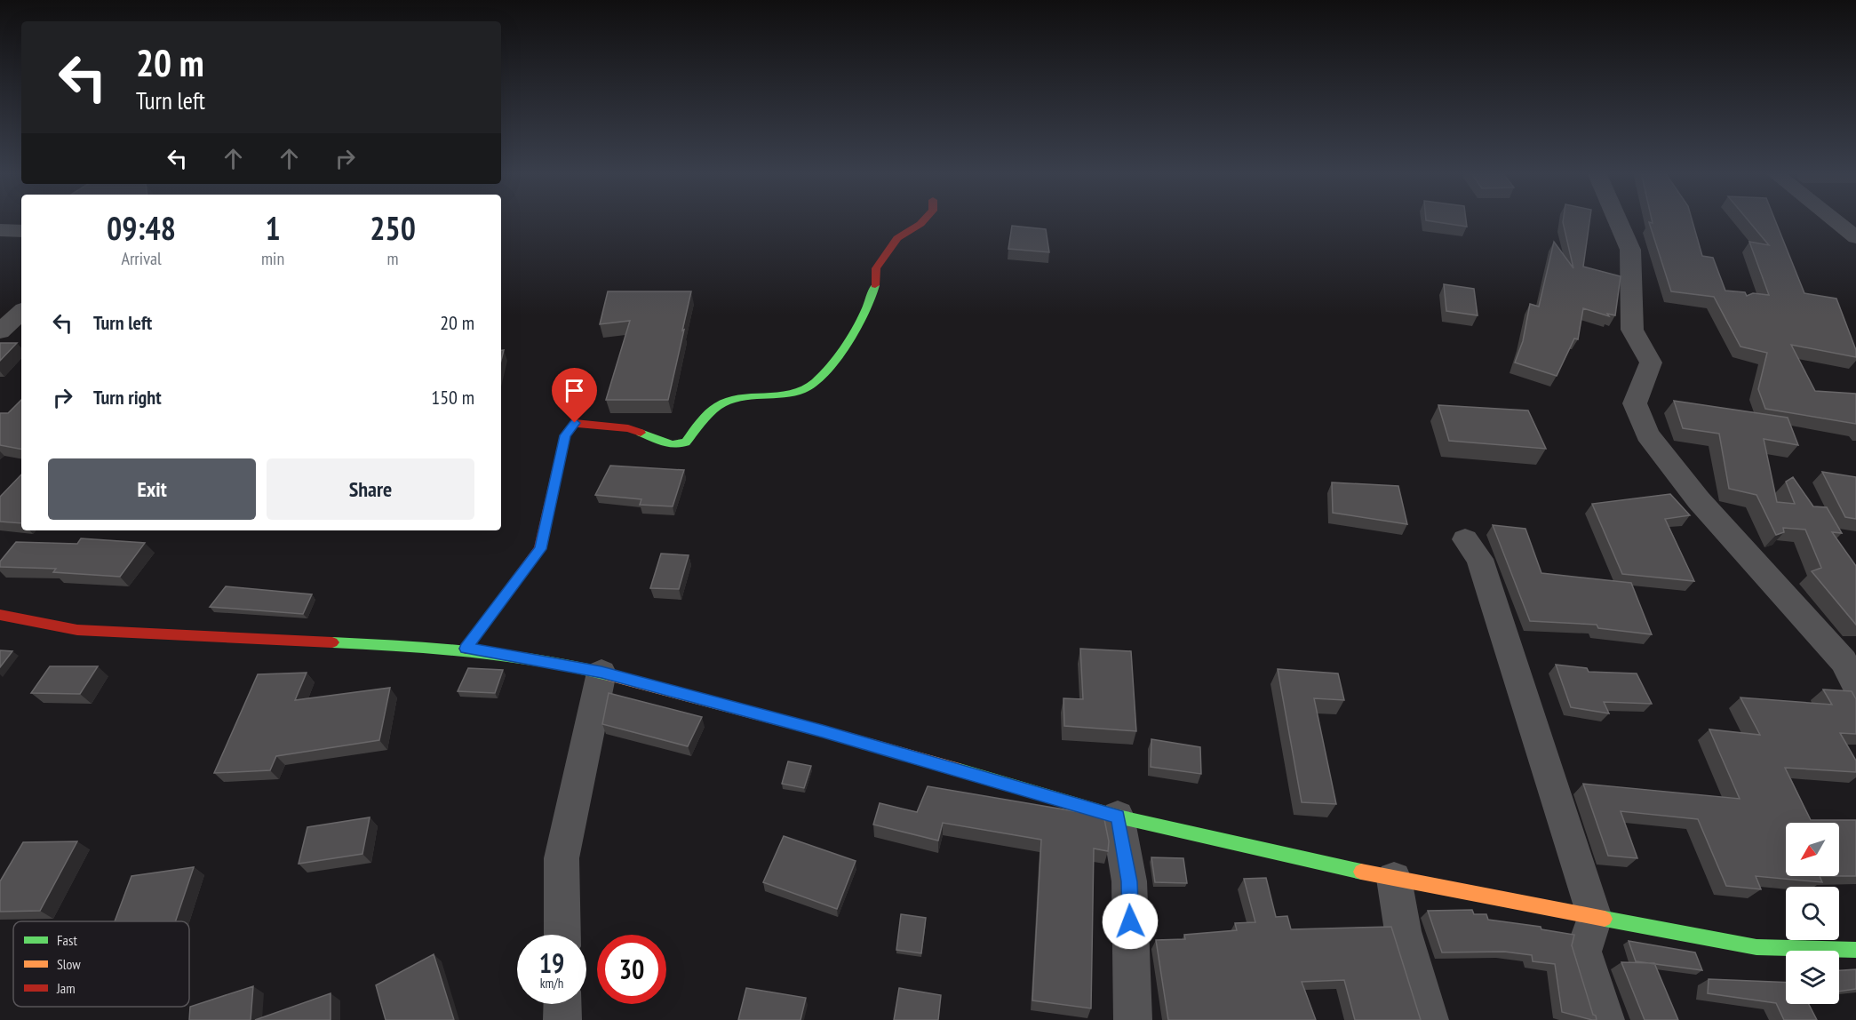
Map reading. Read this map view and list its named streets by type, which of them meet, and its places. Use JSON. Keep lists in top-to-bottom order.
{
  "legend": ["Fast", "Slow", "Jam"],
  "north": "bottom left",
  "page": {
    "turn": ["20 m", "Turn left"],
    "eta": [
      "09:48",
      "Arrival",
      "1",
      "min",
      "250",
      "m"
    ],
    "list": [
      {
        "name": "Turn left",
        "value": "20 m"
      },
      {
        "name": "Turn right",
        "value": "150 m"
      }
    ],
    "buttons": ["Exit", "Share"],
    "speed": "19 km/h",
    "limit": "30"
  }
}
